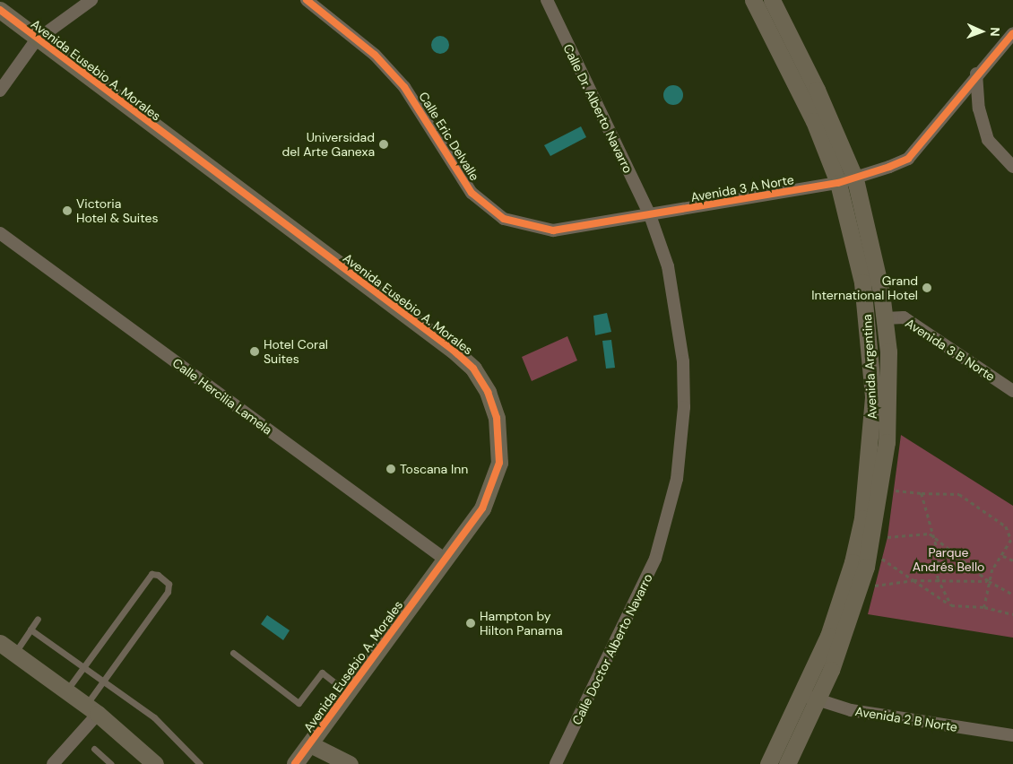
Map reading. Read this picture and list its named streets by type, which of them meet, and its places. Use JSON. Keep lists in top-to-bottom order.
{
  "streets": {
    "street": [
      "Avenida Eusebio A. Morales",
      "Calle Dr. Alberto Navarro",
      "Calle Eric Delvalle",
      "Avenida 3 A Norte",
      "Avenida 3 B Norte",
      "Avenida Argentina",
      "Calle Hercilia Lamela",
      "Calle Doctor Alberto Navarro",
      "Avenida 2 B Norte"
    ]
  },
  "crossings": [
    ["Avenida Eusebio A. Morales", "Calle Hercilia Lamela"],
    ["Calle Dr. Alberto Navarro", "Calle Eric Delvalle"],
    ["Calle Dr. Alberto Navarro", "Avenida 3 A Norte"],
    ["Calle Dr. Alberto Navarro", "Calle Doctor Alberto Navarro"],
    ["Calle Eric Delvalle", "Avenida 3 A Norte"],
    ["Calle Eric Delvalle", "Calle Doctor Alberto Navarro"],
    ["Avenida 3 A Norte", "Avenida Argentina"],
    ["Avenida 3 A Norte", "Calle Doctor Alberto Navarro"],
    ["Avenida 3 B Norte", "Avenida Argentina"],
    ["Avenida Argentina", "Avenida 2 B Norte"]
  ],
  "parks": ["Parque Andrés Bello"],
  "places": [
    "Universidad del Arte Ganexa",
    "Victoria Hotel & Suites",
    "Grand International Hotel",
    "Hotel Coral Suites",
    "Toscana Inn",
    "Hampton by Hilton Panama"
  ],
  "north": "right"
}
